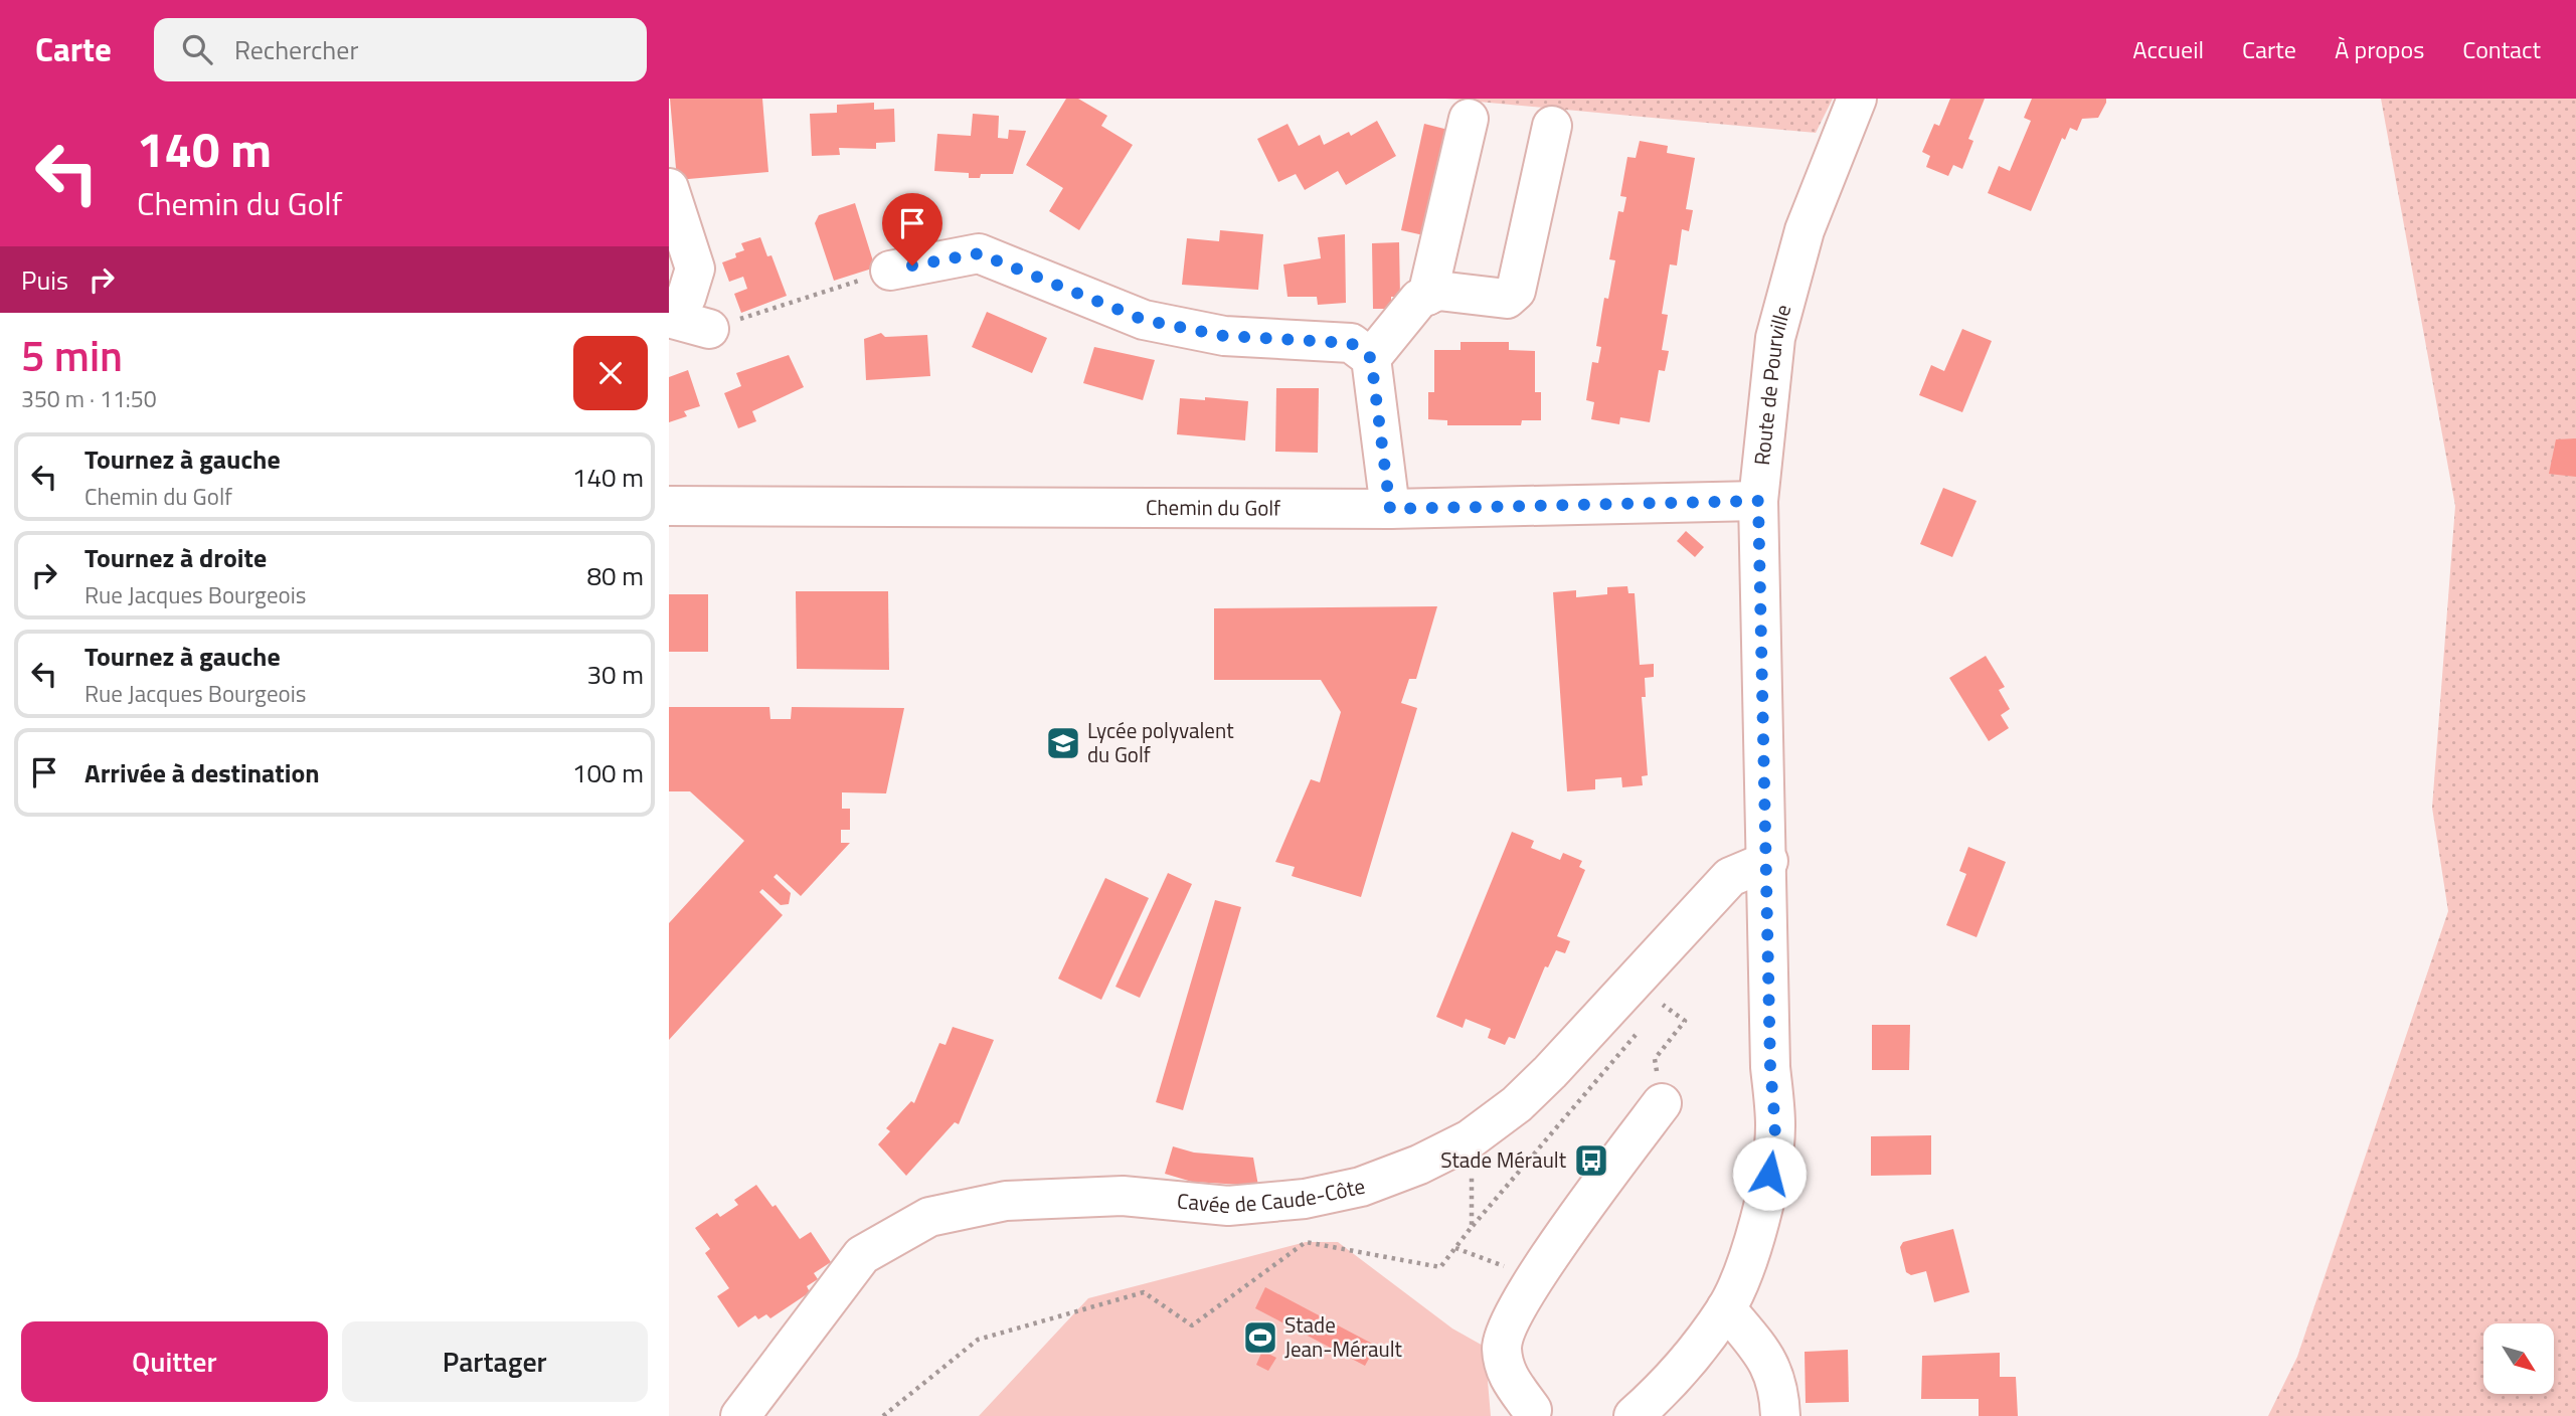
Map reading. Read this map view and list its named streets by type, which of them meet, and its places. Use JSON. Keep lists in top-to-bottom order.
{
  "streets": {
    "street": ["Route de Pourville", "Chemin du Golf", "Cavée de Caude-Côte"]
  },
  "crossings": [
    ["Route de Pourville", "Chemin du Golf"],
    ["Route de Pourville", "Cavée de Caude-Côte"]
  ],
  "places": {
    "school or university": ["Lycée polyvalent du Golf"],
    "bus stop": ["Stade Mérault"],
    "sports": ["Stade Jean-Mérault"]
  },
  "north": "bottom right",
  "page": {
    "header": "Carte",
    "search": "Rechercher",
    "nav": [
      "Accueil",
      "Carte",
      "À propos",
      "Contact"
    ],
    "turn": ["140 m", "Chemin du Golf"],
    "then": "Puis",
    "heading": ["5 min", "350 m · 11:50"],
    "list": [
      {
        "name": "Tournez à gauche",
        "note": "Chemin du Golf",
        "value": "140 m"
      },
      {
        "name": "Tournez à droite",
        "note": "Rue Jacques Bourgeois",
        "value": "80 m"
      },
      {
        "name": "Tournez à gauche",
        "note": "Rue Jacques Bourgeois",
        "value": "30 m"
      },
      {
        "name": "Arrivée à destination",
        "value": "100 m"
      }
    ],
    "buttons": ["Quitter", "Partager"]
  }
}
